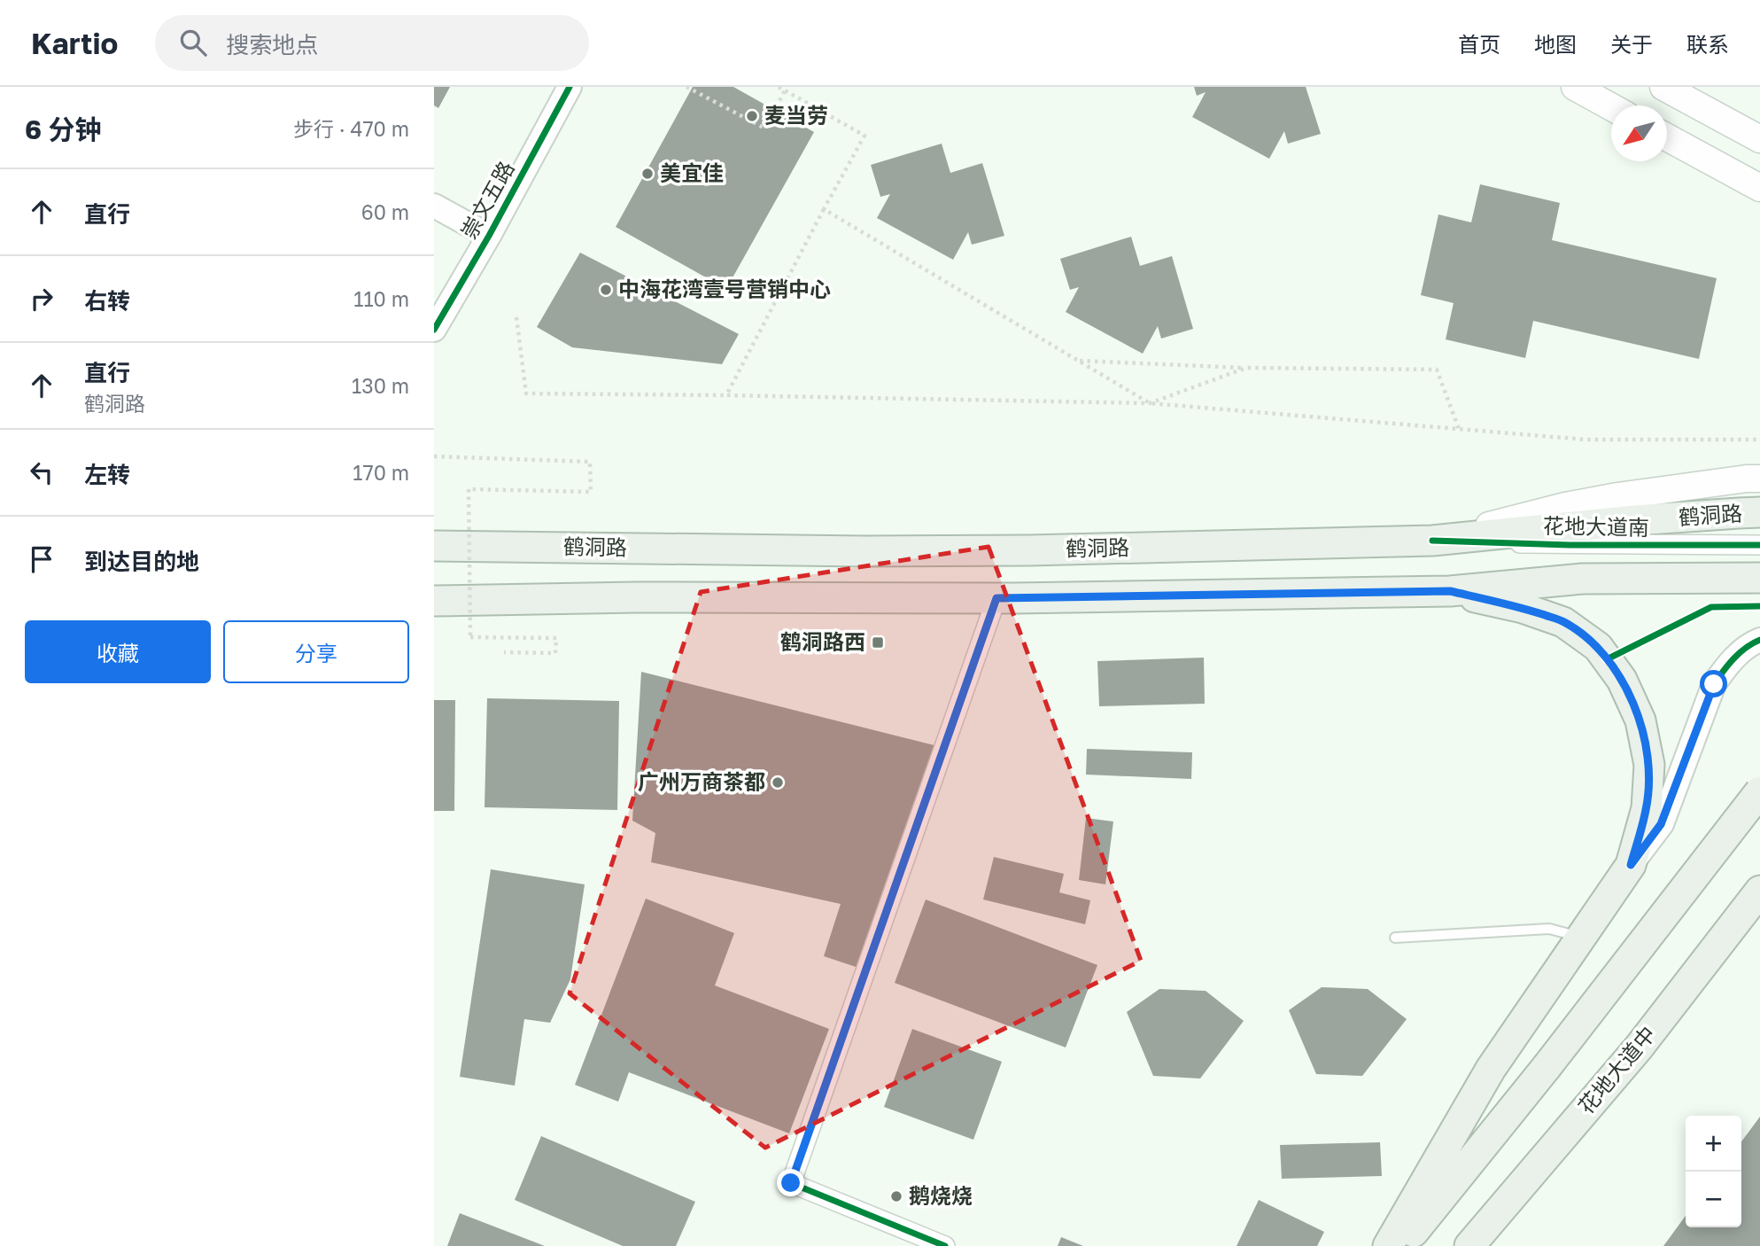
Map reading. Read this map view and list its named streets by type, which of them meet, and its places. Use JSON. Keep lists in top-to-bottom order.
{
  "streets": {
    "main road": ["鹤洞路", "花地大道南", "花地大道中"],
    "street": ["崇文五路"]
  },
  "crossings": [
    ["鹤洞路", "花地大道南"]
  ],
  "places": {
    "other": [
      "麦当劳",
      "美宜佳",
      "中海花湾壹号营销中心",
      "广州万商茶都",
      "鹅烧烧"
    ],
    "transit": ["鹤洞路西"]
  },
  "north": "bottom left",
  "page": {
    "header": "Kartio",
    "search": "搜索地点",
    "nav": [
      "首页",
      "地图",
      "关于",
      "联系"
    ],
    "heading": ["6 分钟", "步行 · 470 m"],
    "list": [
      ["直行", "60 m"],
      ["右转", "110 m"],
      ["直行", "鹤洞路", "130 m"],
      ["左转", "170 m"],
      "到达目的地"
    ],
    "buttons": ["收藏", "分享"],
    "map_buttons": ["+", "−"]
  }
}
